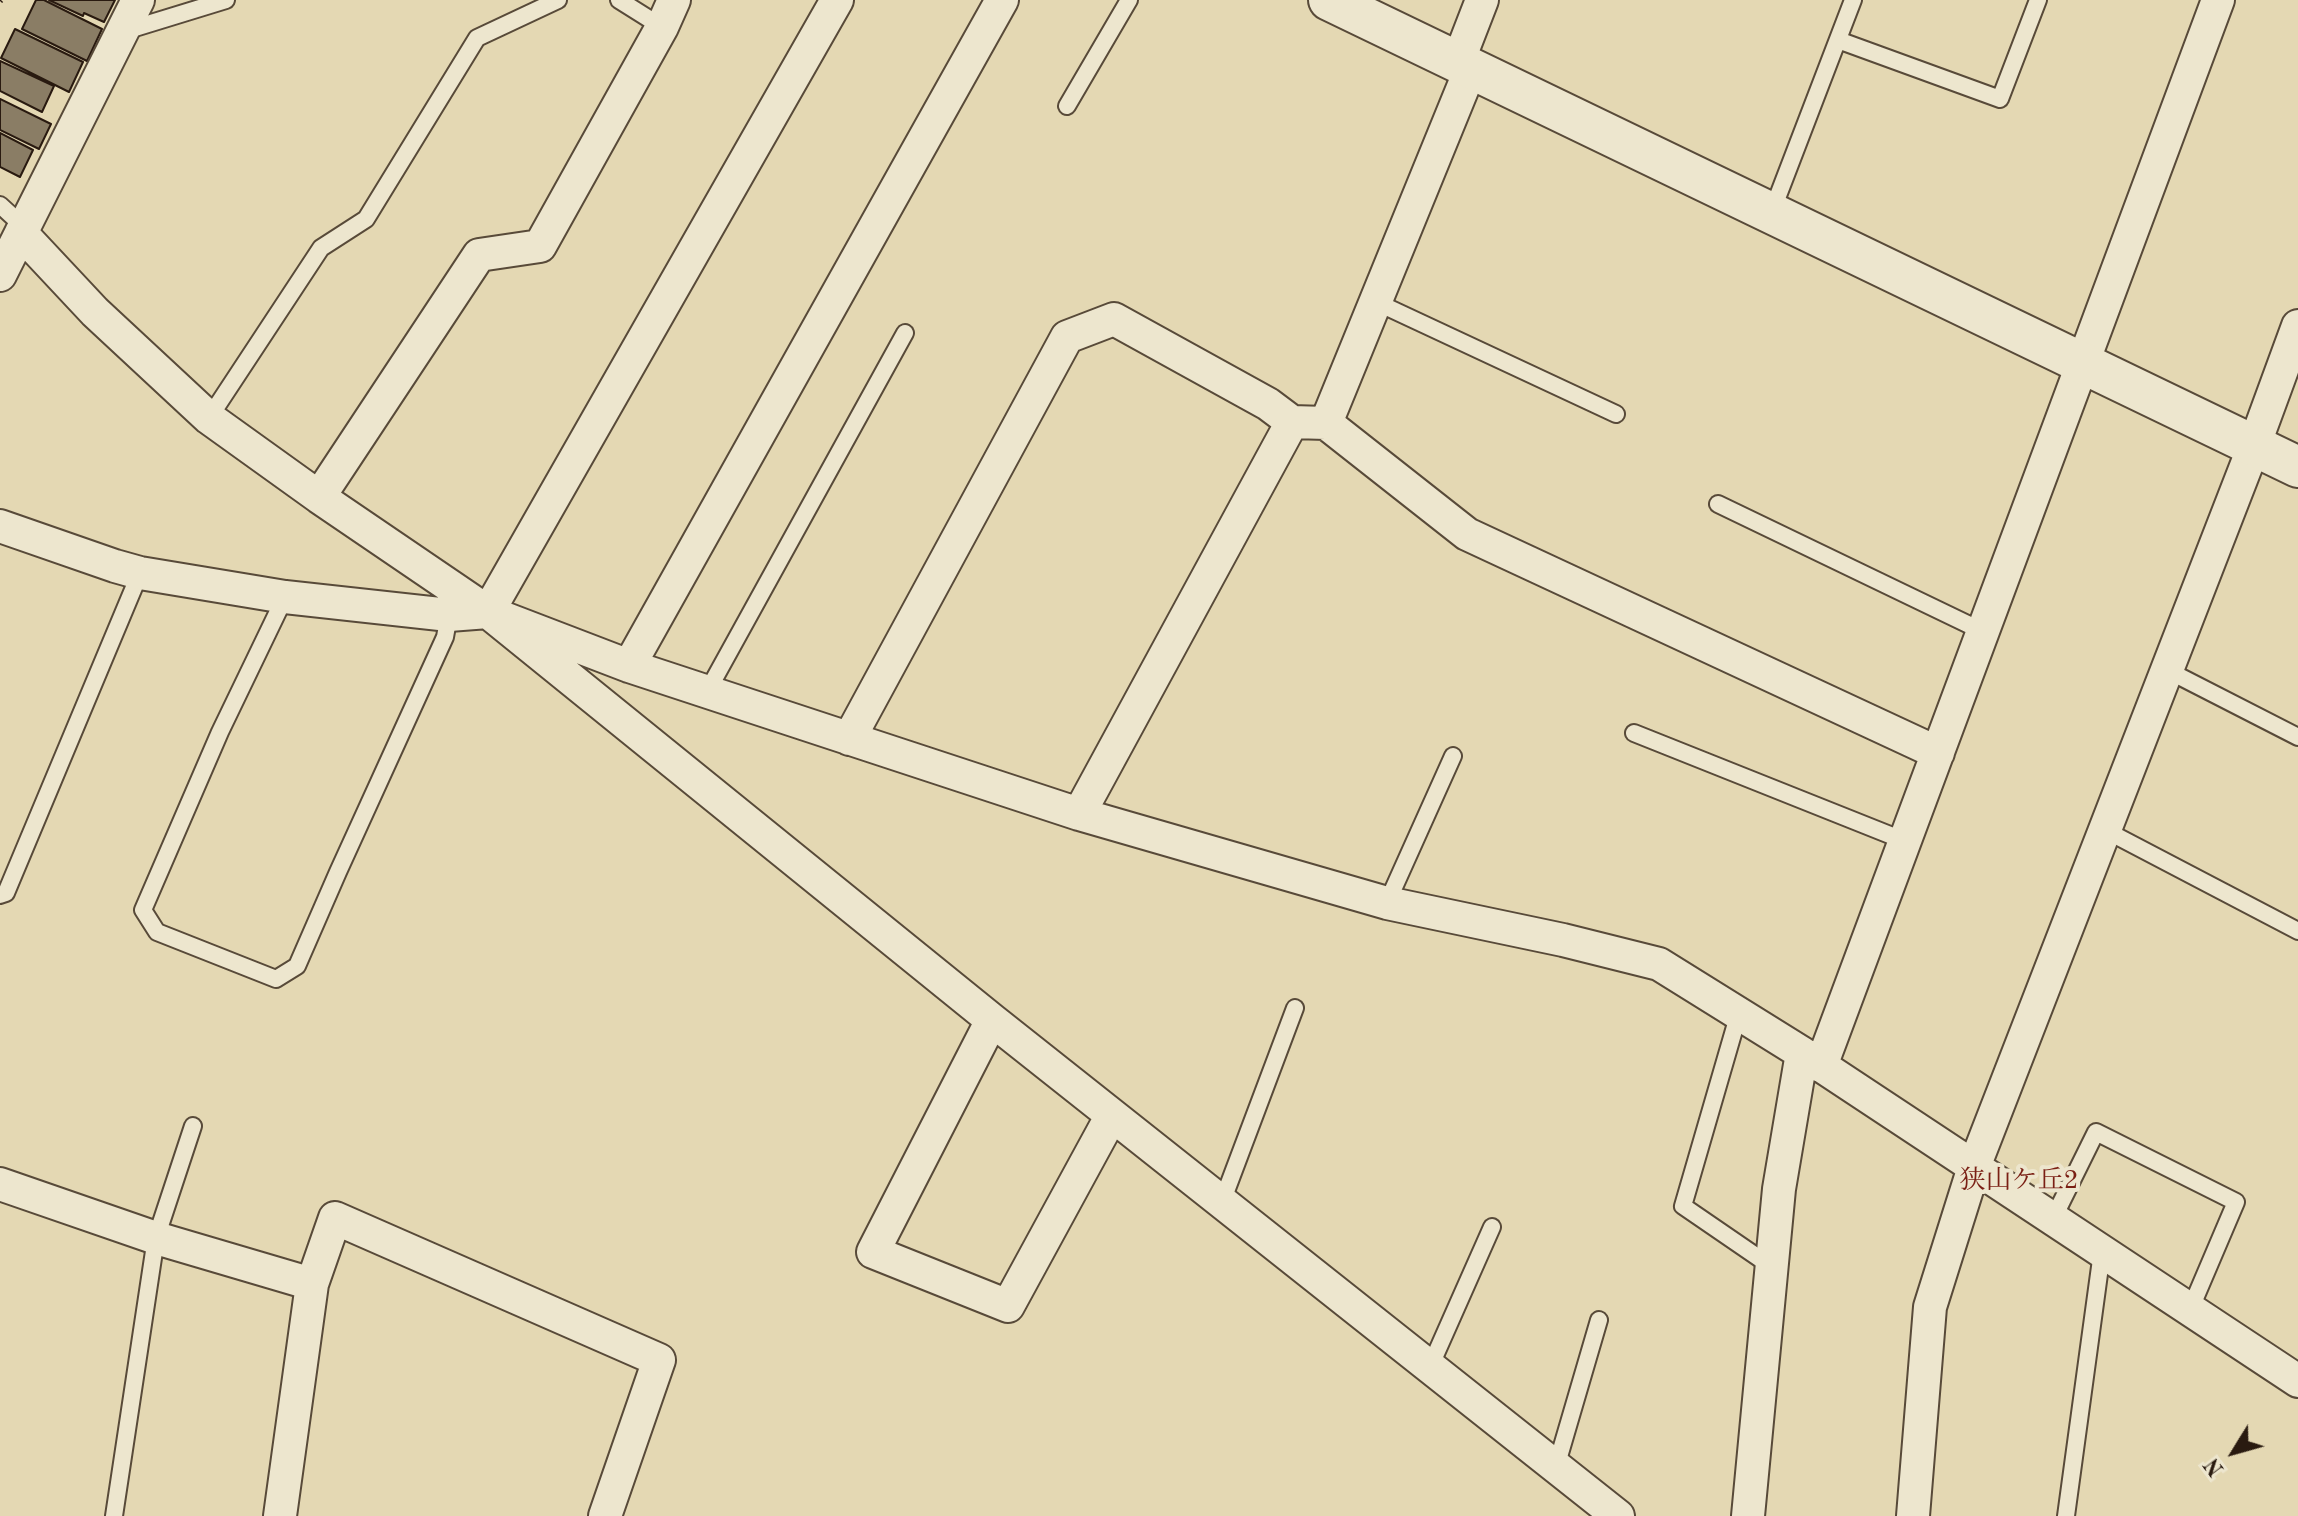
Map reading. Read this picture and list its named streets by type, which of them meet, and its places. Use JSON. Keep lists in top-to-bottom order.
{
  "districts": ["狭山ケ丘2"],
  "north": "bottom left"
}
